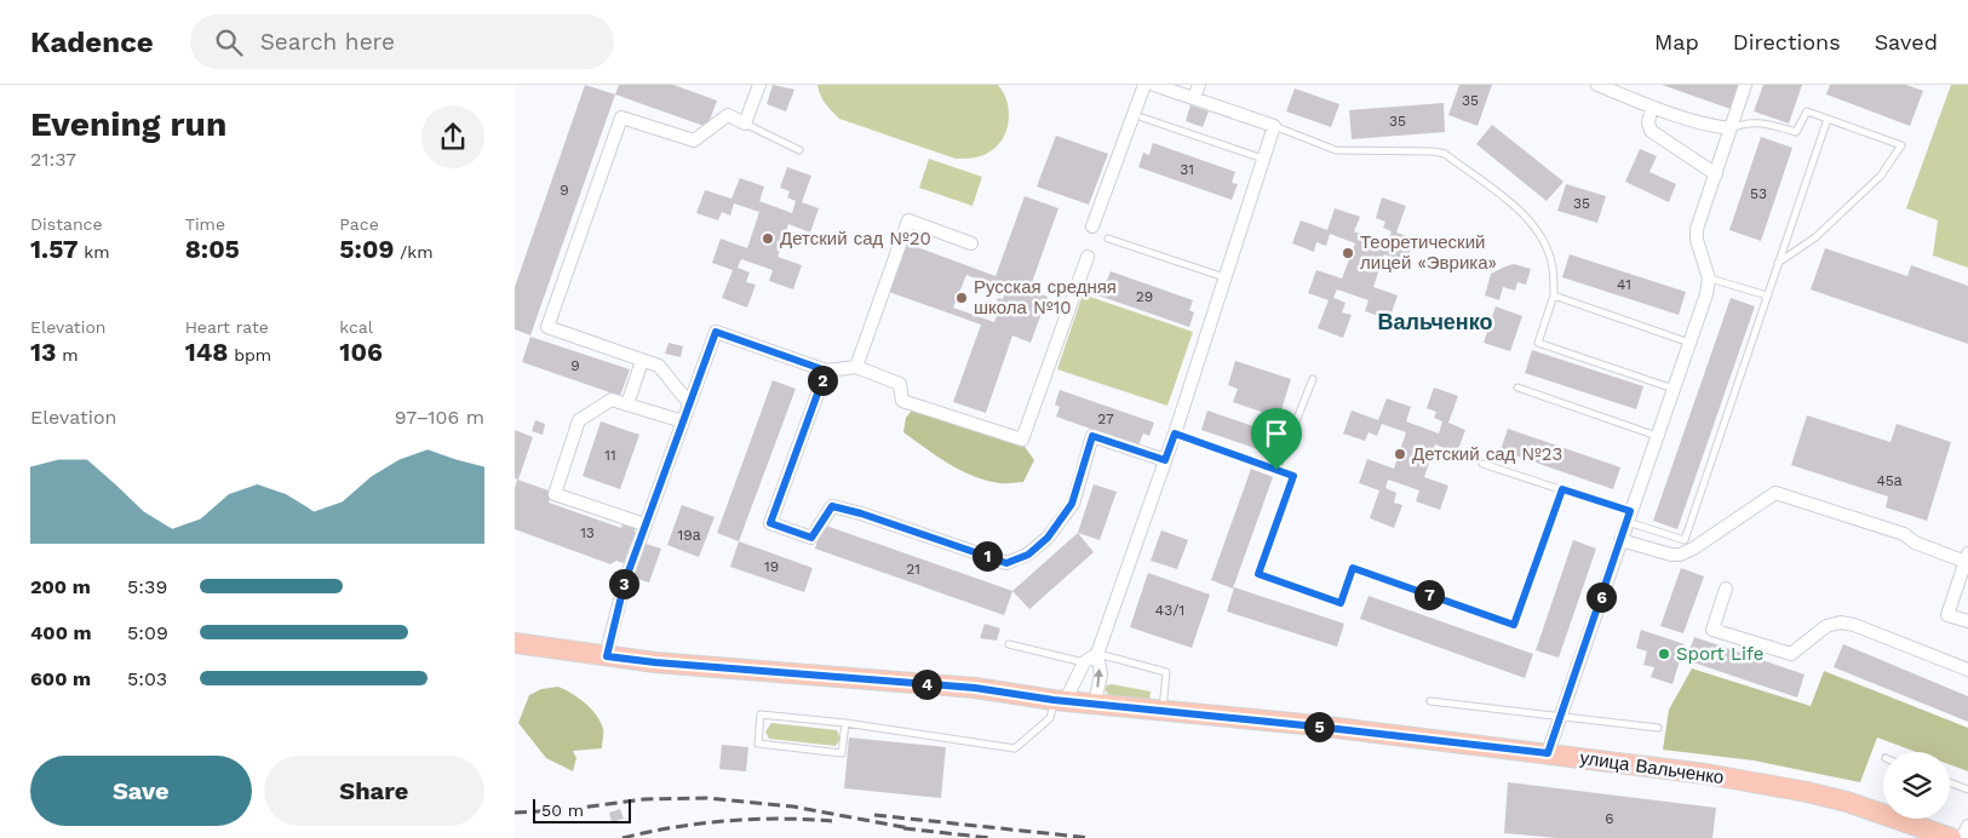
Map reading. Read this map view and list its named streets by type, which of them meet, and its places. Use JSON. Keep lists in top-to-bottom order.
{
  "streets": {
    "main road": ["улица Вальченко"]
  },
  "districts": ["Вальченко"],
  "places": [
    "Детский сад №20",
    "Теоретический лицей «Эврика»",
    "Русская средняя школа №10",
    "Детский сад №23",
    "Sport Life"
  ],
  "house_numbers": [
    "35",
    "35",
    "31",
    "9",
    "53",
    "35",
    "41",
    "29",
    "9",
    "27",
    "11",
    "45а",
    "13",
    "19а",
    "19",
    "21",
    "43/1",
    "6"
  ],
  "scale_bar": "50 m",
  "page": {
    "header": "Kadence",
    "search": "Search here",
    "nav": ["Map", "Directions", "Saved"],
    "heading": ["Evening run", "21:37"],
    "stats": [
      ["Distance", "1.57 km"],
      ["Time", "8:05"],
      ["Pace", "5:09 /km"],
      ["Elevation", "13 m"],
      ["Heart rate", "148 bpm"],
      ["kcal", "106"]
    ],
    "pins": [
      "2",
      "1",
      "3",
      "7",
      "6",
      "4",
      "5"
    ],
    "chart": ["Elevation", "97–106 m"],
    "list": [
      {
        "name": "200 m",
        "note": "5:39"
      },
      {
        "name": "400 m",
        "note": "5:09"
      },
      {
        "name": "600 m",
        "note": "5:03"
      }
    ],
    "buttons": ["Save", "Share"],
    "scale": "50 m"
  }
}
